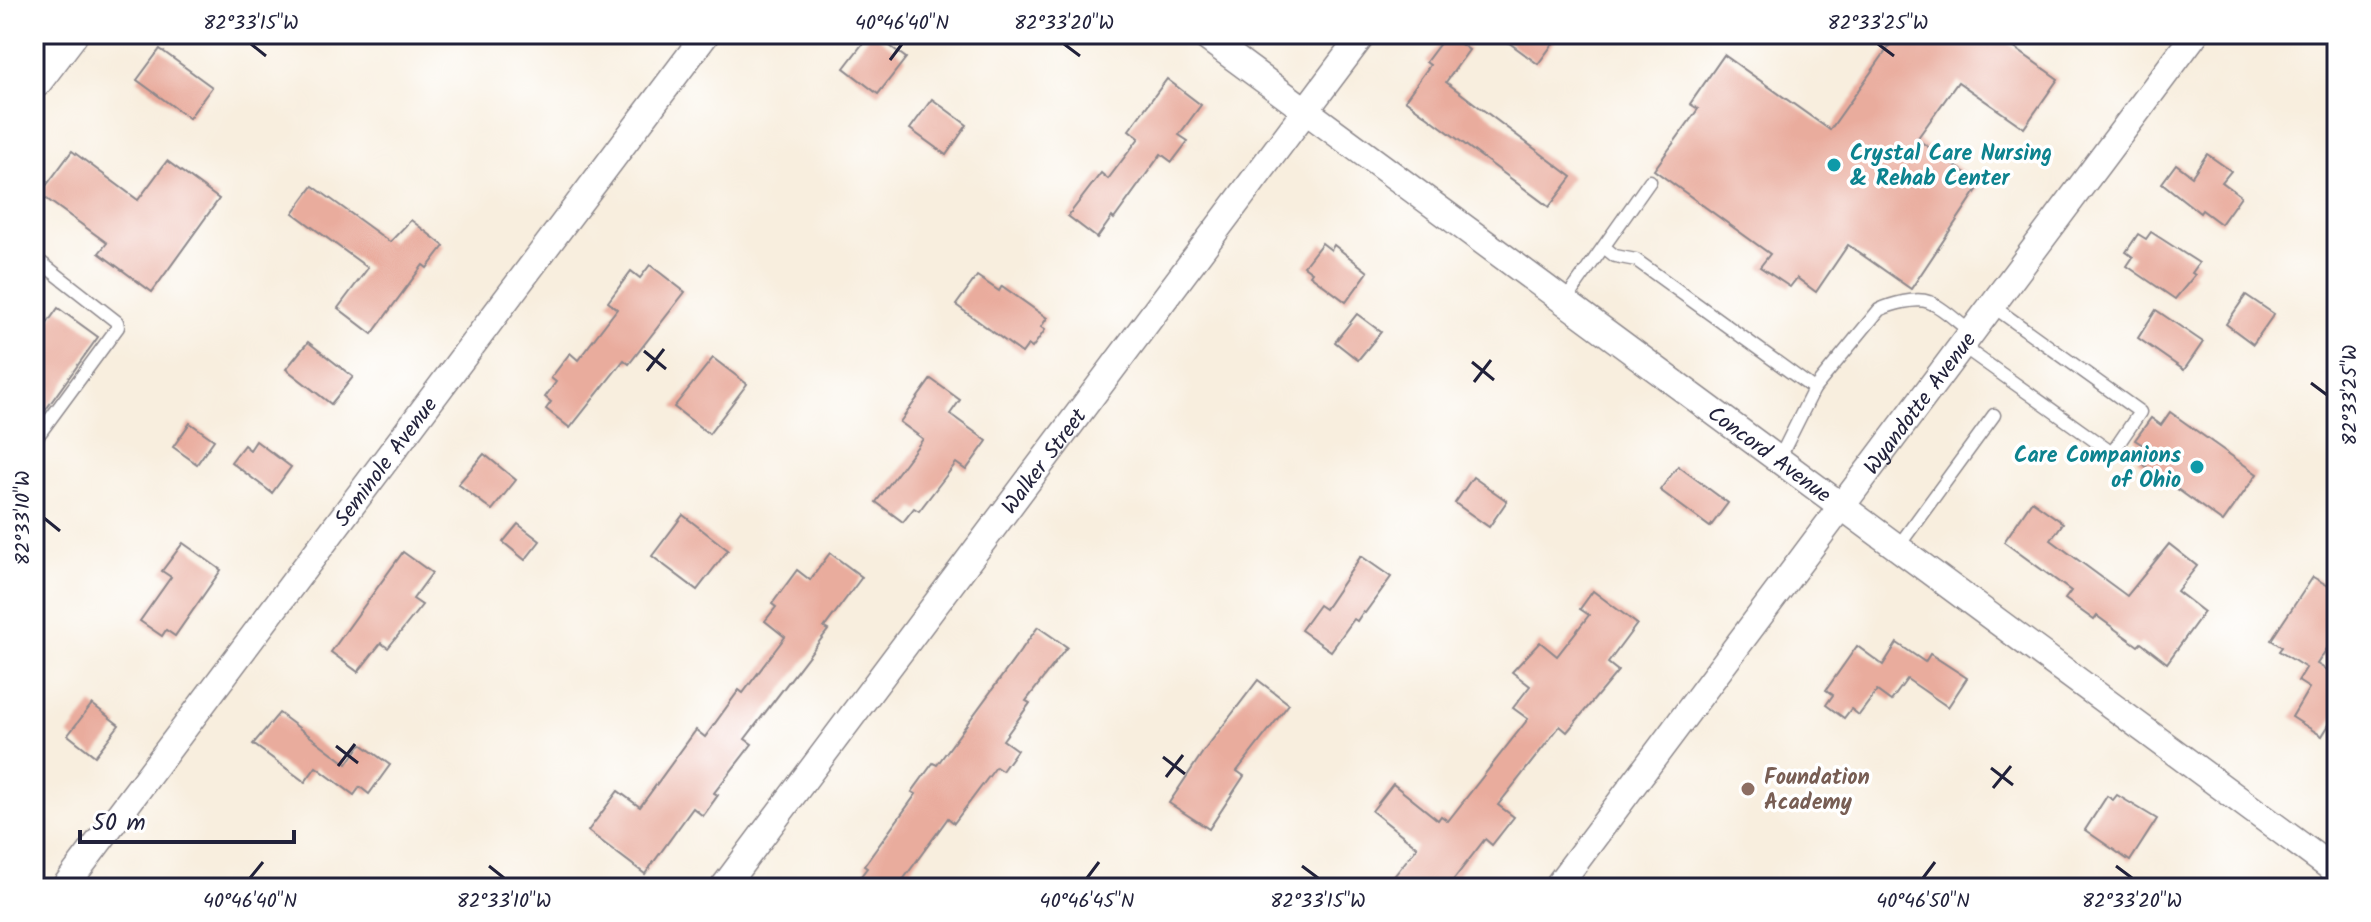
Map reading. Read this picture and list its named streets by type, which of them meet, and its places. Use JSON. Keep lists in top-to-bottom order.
{
  "streets": {
    "street": [
      "Wyandotte Avenue",
      "Concord Avenue",
      "Seminole Avenue",
      "Walker Street"
    ]
  },
  "crossings": [
    ["Wyandotte Avenue", "Concord Avenue"],
    ["Concord Avenue", "Walker Street"]
  ],
  "places": ["Crystal Care Nursing & Rehab Center", "Care Companions of Ohio", "Foundation Academy"],
  "scale_bar": "50 m",
  "coordinates": [
    "82°33'15\"W",
    "40°46'40\"N",
    "82°33'20\"W",
    "82°33'25\"W",
    "82°33'10\"W",
    "40°46'45\"N",
    "40°46'50\"N"
  ]
}
